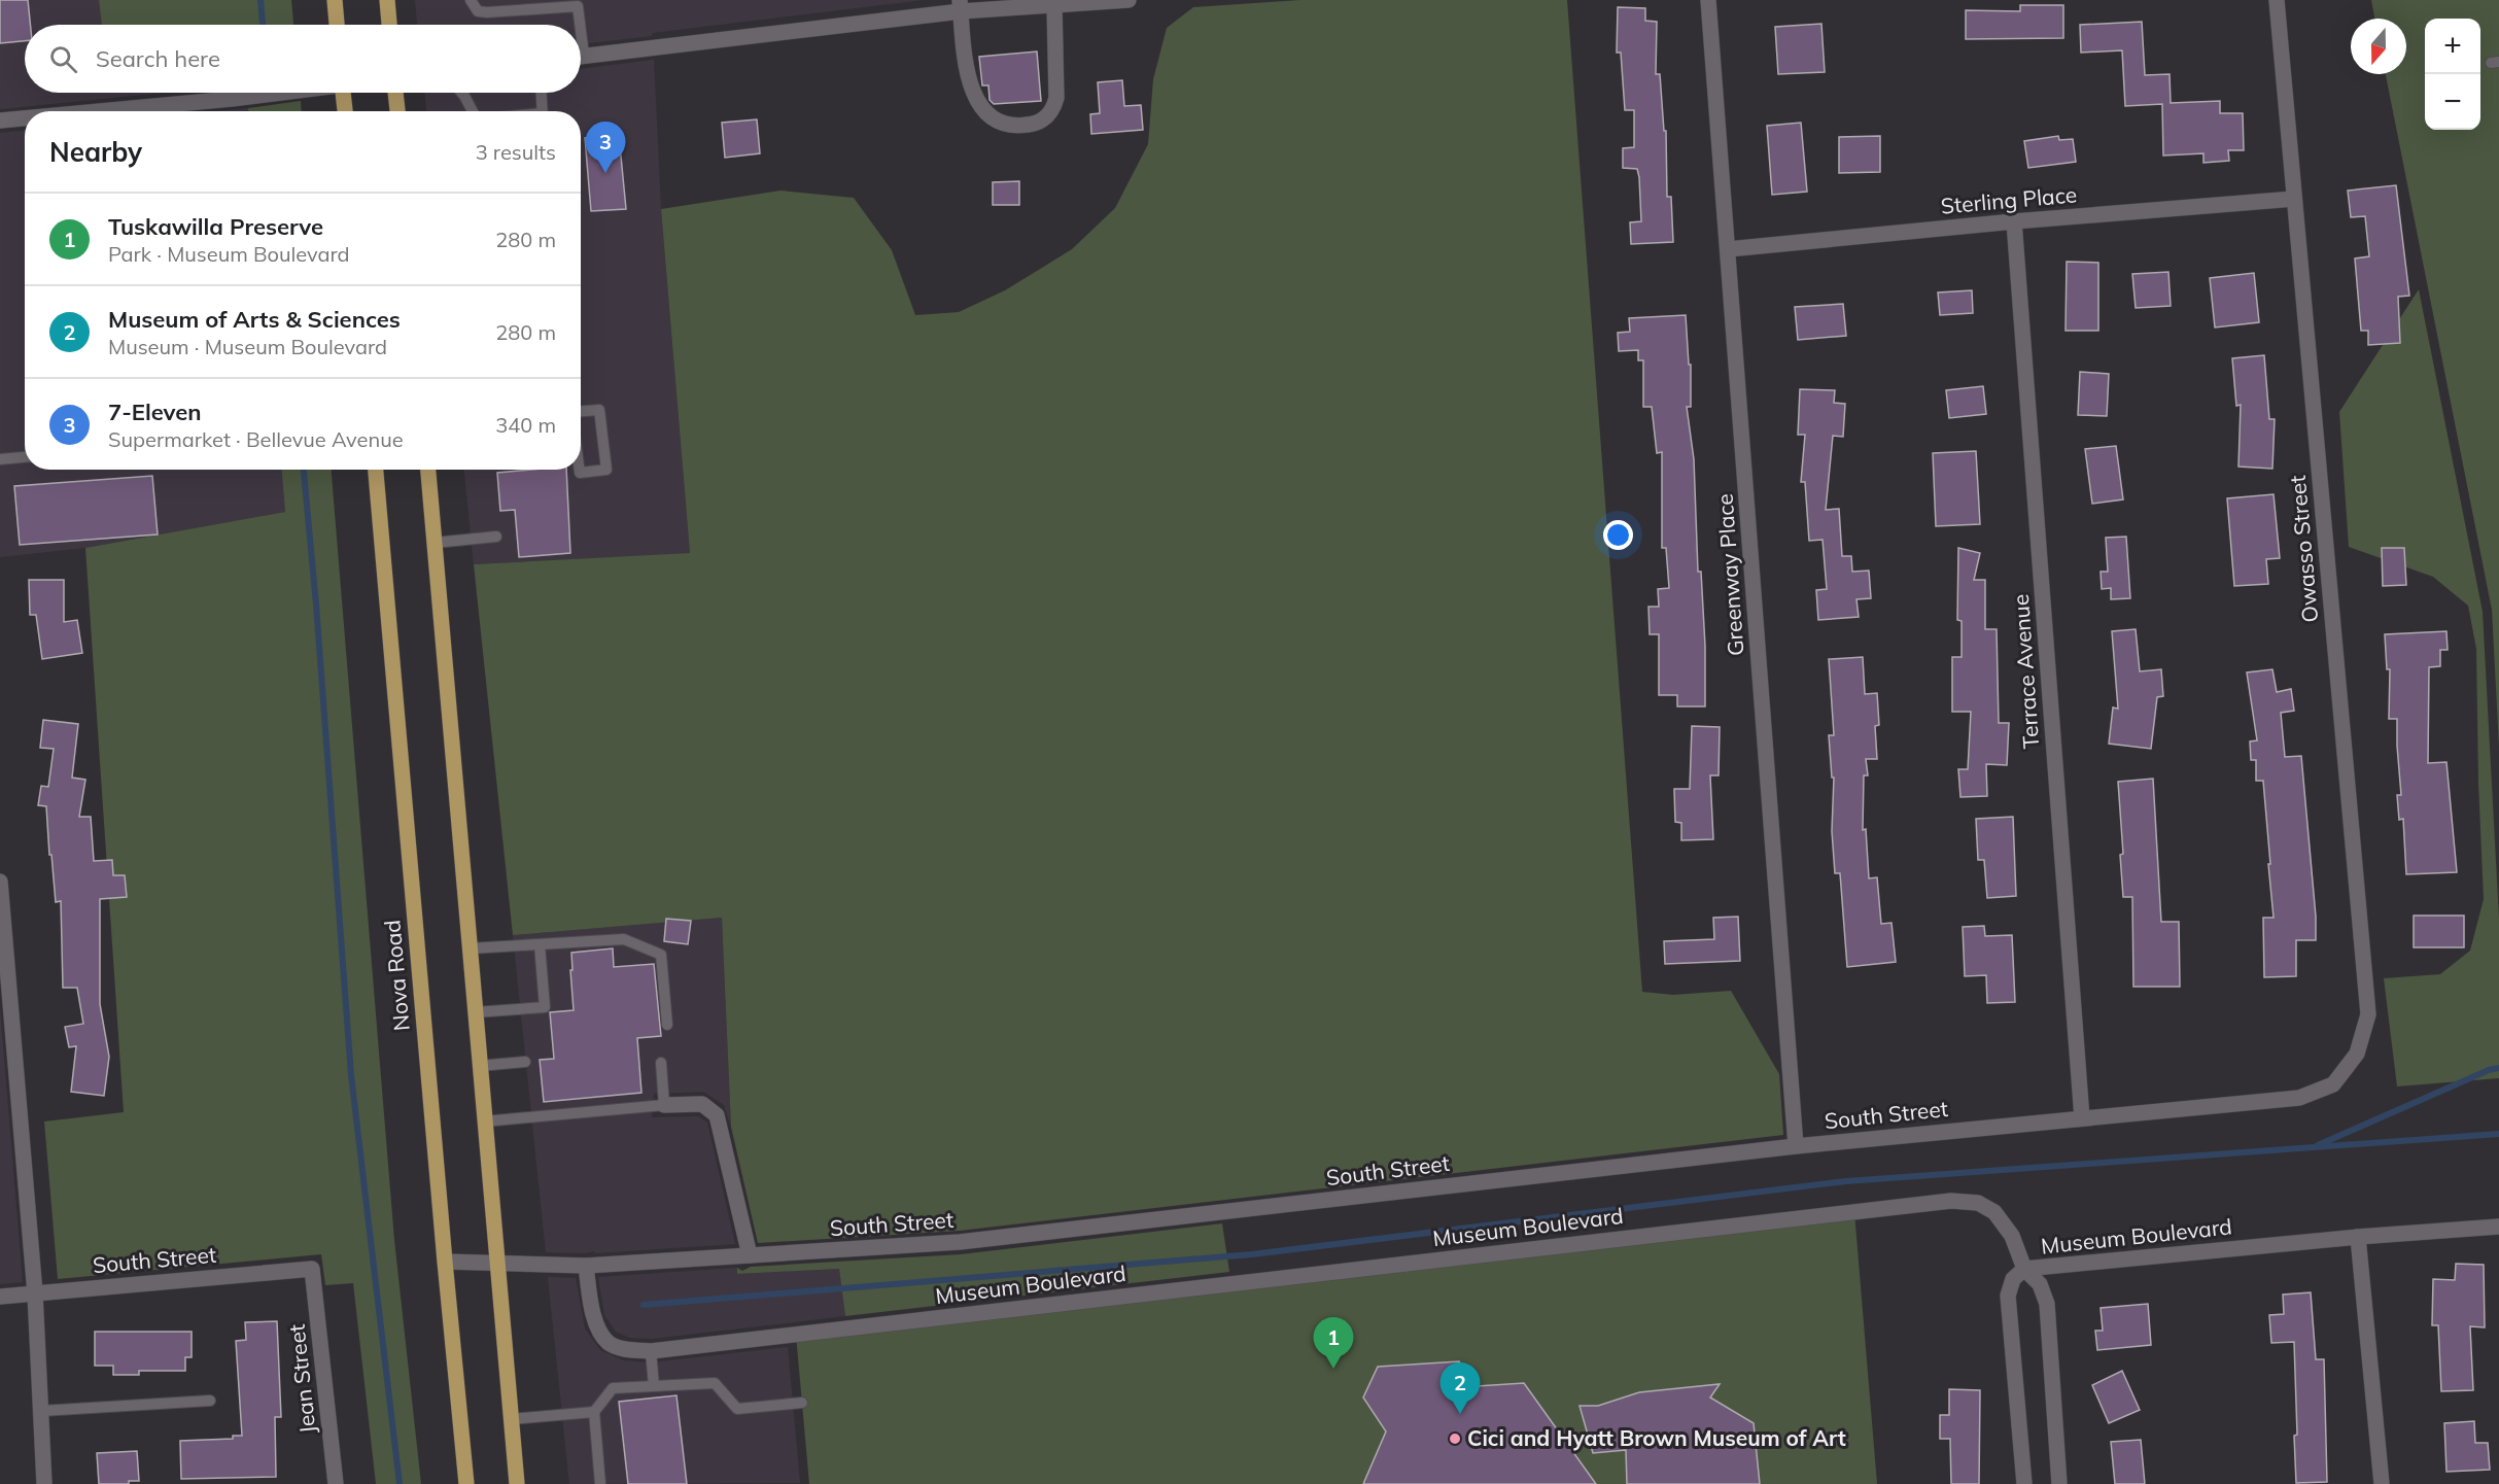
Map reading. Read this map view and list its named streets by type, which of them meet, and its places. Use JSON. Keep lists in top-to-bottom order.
{
  "streets": {
    "main road": ["Nova Road"],
    "street": [
      "Sterling Place",
      "Owasso Street",
      "Greenway Place",
      "Terrace Avenue",
      "South Street",
      "Museum Boulevard",
      "Jean Street"
    ]
  },
  "crossings": [
    ["Sterling Place", "Owasso Street"],
    ["Sterling Place", "Greenway Place"],
    ["Sterling Place", "Terrace Avenue"],
    ["Owasso Street", "South Street"],
    ["Greenway Place", "South Street"],
    ["Terrace Avenue", "South Street"],
    ["Nova Road", "South Street"],
    ["South Street", "Museum Boulevard"],
    ["South Street", "Jean Street"]
  ],
  "places": ["Cici and Hyatt Brown Museum of Art"],
  "north": "bottom",
  "page": {
    "map_buttons": ["+", "−"],
    "search": "Search here",
    "heading": ["Nearby", "3 results"],
    "pins": ["3", "1", "2"],
    "list": [
      {
        "mark": "1",
        "name": "Tuskawilla Preserve",
        "note": "Park · Museum Boulevard",
        "value": "280 m"
      },
      {
        "mark": "2",
        "name": "Museum of Arts & Sciences",
        "note": "Museum · Museum Boulevard",
        "value": "280 m"
      },
      {
        "mark": "3",
        "name": "7-Eleven",
        "note": "Supermarket · Bellevue Avenue",
        "value": "340 m"
      }
    ]
  }
}
